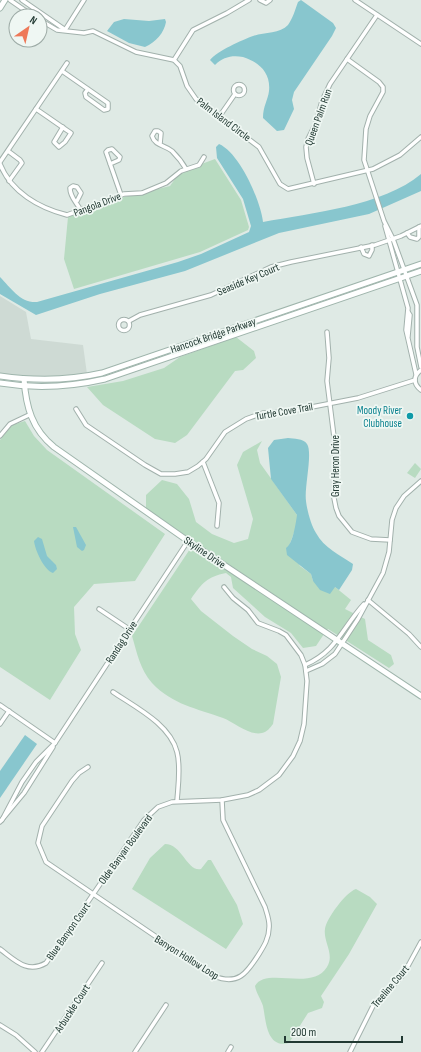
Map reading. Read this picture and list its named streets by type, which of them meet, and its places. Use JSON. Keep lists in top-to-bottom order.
{
  "streets": {
    "main road": ["Hancock Bridge Parkway", "Skyline Drive"],
    "street": [
      "Queen Palm Run",
      "Palm Island Circle",
      "Pangola Drive",
      "Seaside Key Court",
      "Turtle Cove Trail",
      "Gray Heron Drive",
      "Randag Drive",
      "Olde Banyan Boulevard",
      "Blue Banyon Court",
      "Banyon Hollow Loop",
      "Treeline Court",
      "Arbuckle Court"
    ]
  },
  "crossings": [
    ["Queen Palm Run", "Palm Island Circle"],
    ["Hancock Bridge Parkway", "Skyline Drive"],
    ["Turtle Cove Trail", "Gray Heron Drive"],
    ["Skyline Drive", "Randag Drive"],
    ["Olde Banyan Boulevard", "Blue Banyon Court"],
    ["Olde Banyan Boulevard", "Banyon Hollow Loop"],
    ["Blue Banyon Court", "Banyon Hollow Loop"]
  ],
  "places": ["Moody River Clubhouse"],
  "scale_bar": "200 m",
  "north": "top right"
}
